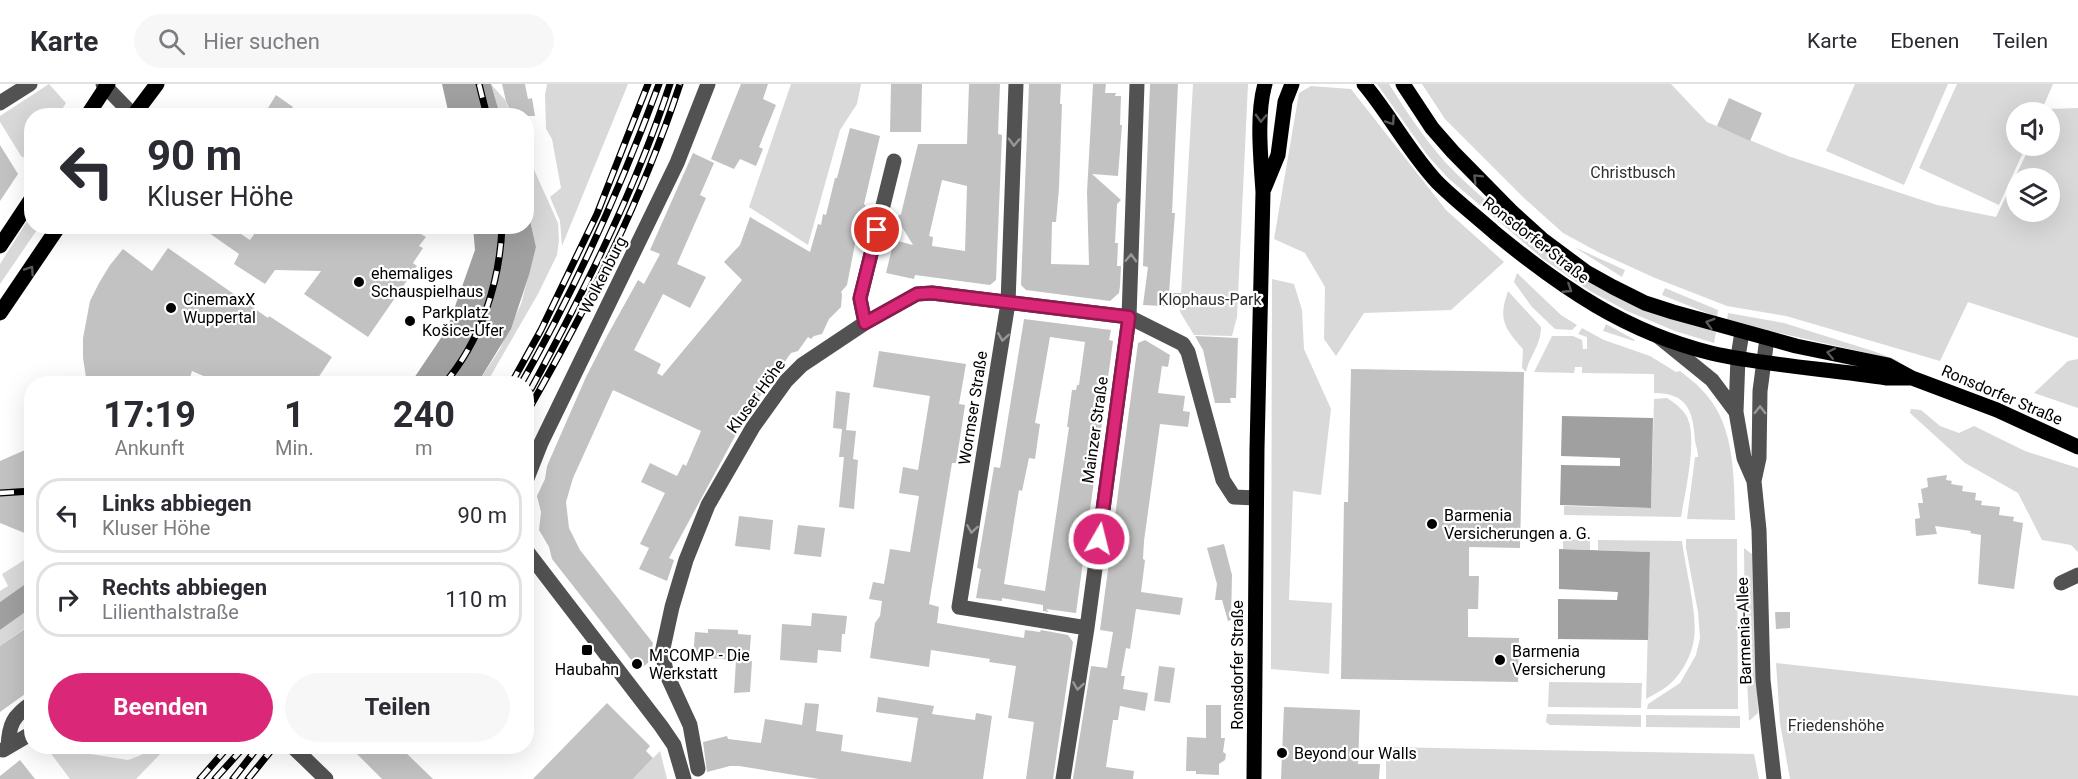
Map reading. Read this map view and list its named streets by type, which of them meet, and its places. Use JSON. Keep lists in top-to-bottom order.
{
  "streets": {
    "main road": ["Ronsdorfer Straße"],
    "street": [
      "Wolkenburg",
      "Kluser Höhe",
      "Wormser Straße",
      "Mainzer Straße",
      "Barmenia-Allee"
    ]
  },
  "crossings": [
    ["Ronsdorfer Straße", "Kluser Höhe"],
    ["Ronsdorfer Straße", "Barmenia-Allee"],
    ["Kluser Höhe", "Wormser Straße"],
    ["Kluser Höhe", "Mainzer Straße"],
    ["Wormser Straße", "Mainzer Straße"]
  ],
  "one_way": ["Wormser Straße"],
  "parks": ["Christbusch", "Klophaus-Park", "Friedenshöhe"],
  "places": {
    "other": [
      "ehemaliges Schauspielhaus",
      "CinemaxX Wuppertal",
      "Parkplatz Košice-Ufer",
      "Barmenia Versicherungen a. G.",
      "Barmenia Versicherung",
      "M°COMP - Die Werkstatt",
      "Beyond our Walls"
    ],
    "transit": ["Haubahn"]
  },
  "page": {
    "header": "Karte",
    "search": "Hier suchen",
    "nav": ["Karte", "Ebenen", "Teilen"],
    "turn": ["90 m", "Kluser Höhe"],
    "eta": [
      "17:19",
      "Ankunft",
      "1",
      "Min.",
      "240",
      "m"
    ],
    "list": [
      {
        "name": "Links abbiegen",
        "note": "Kluser Höhe",
        "value": "90 m"
      },
      {
        "name": "Rechts abbiegen",
        "note": "Lilienthalstraße",
        "value": "110 m"
      }
    ],
    "buttons": ["Beenden", "Teilen"]
  }
}
